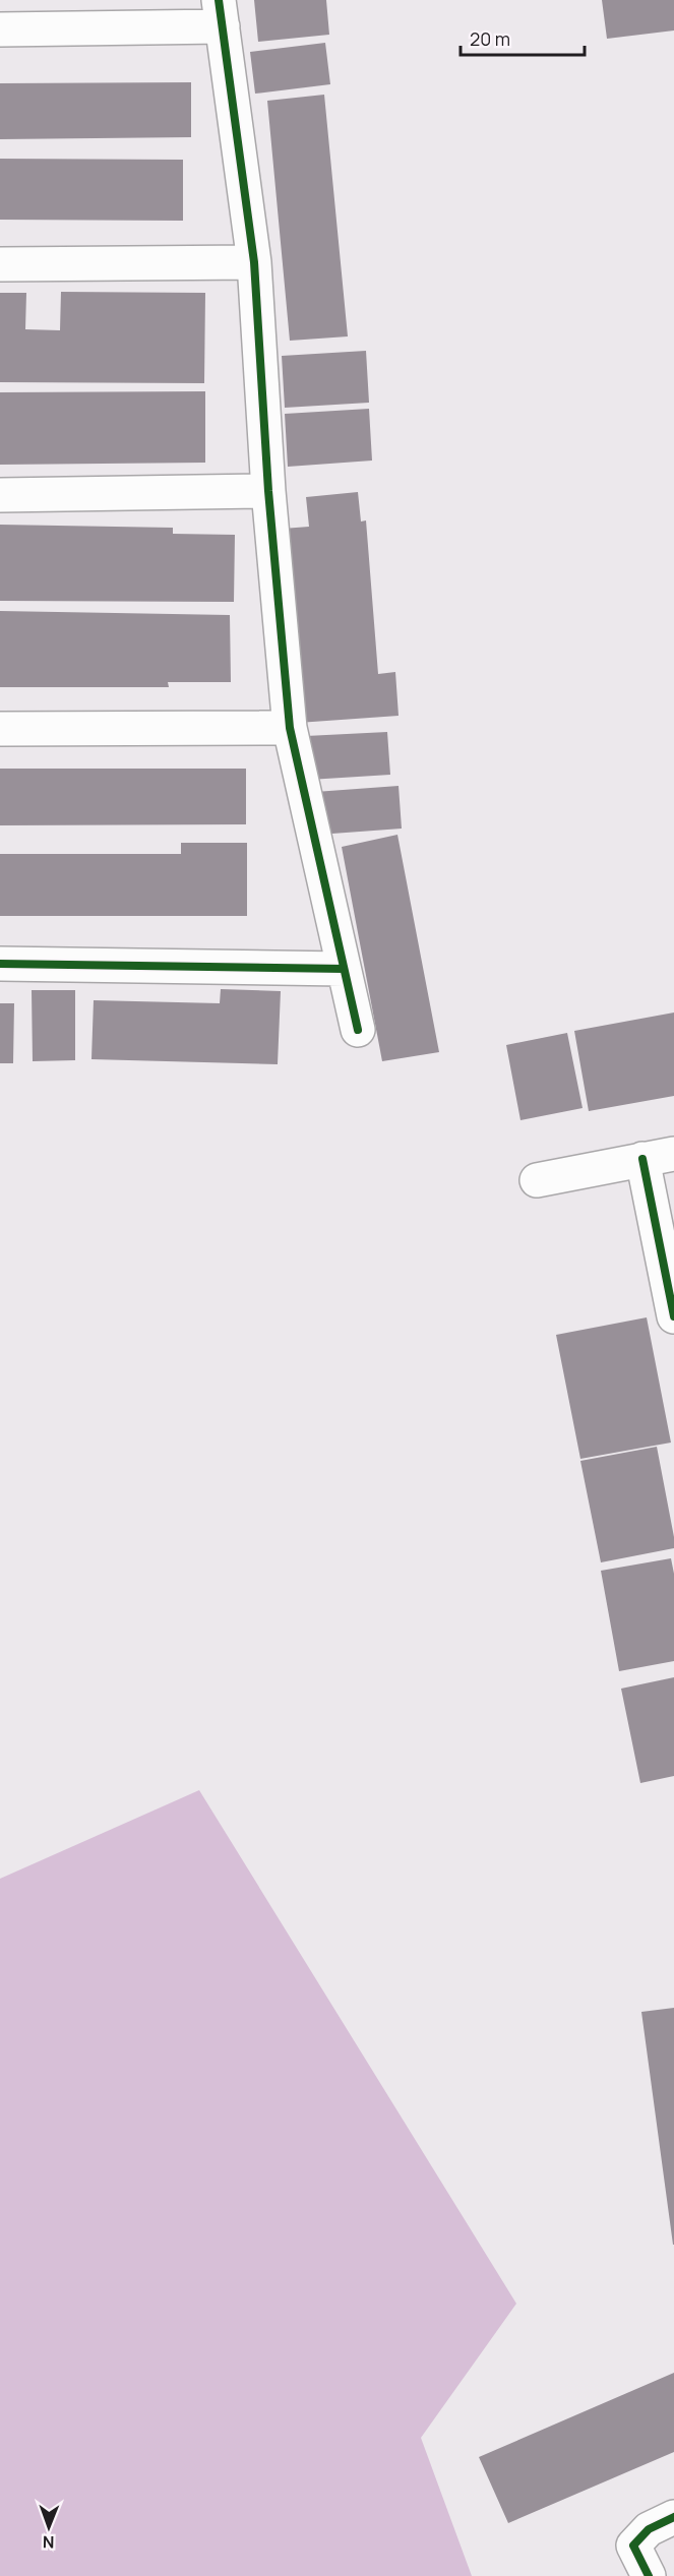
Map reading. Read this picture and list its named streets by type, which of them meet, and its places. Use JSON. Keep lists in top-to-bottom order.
{
  "scale_bar": "20 m",
  "north": "bottom"
}
